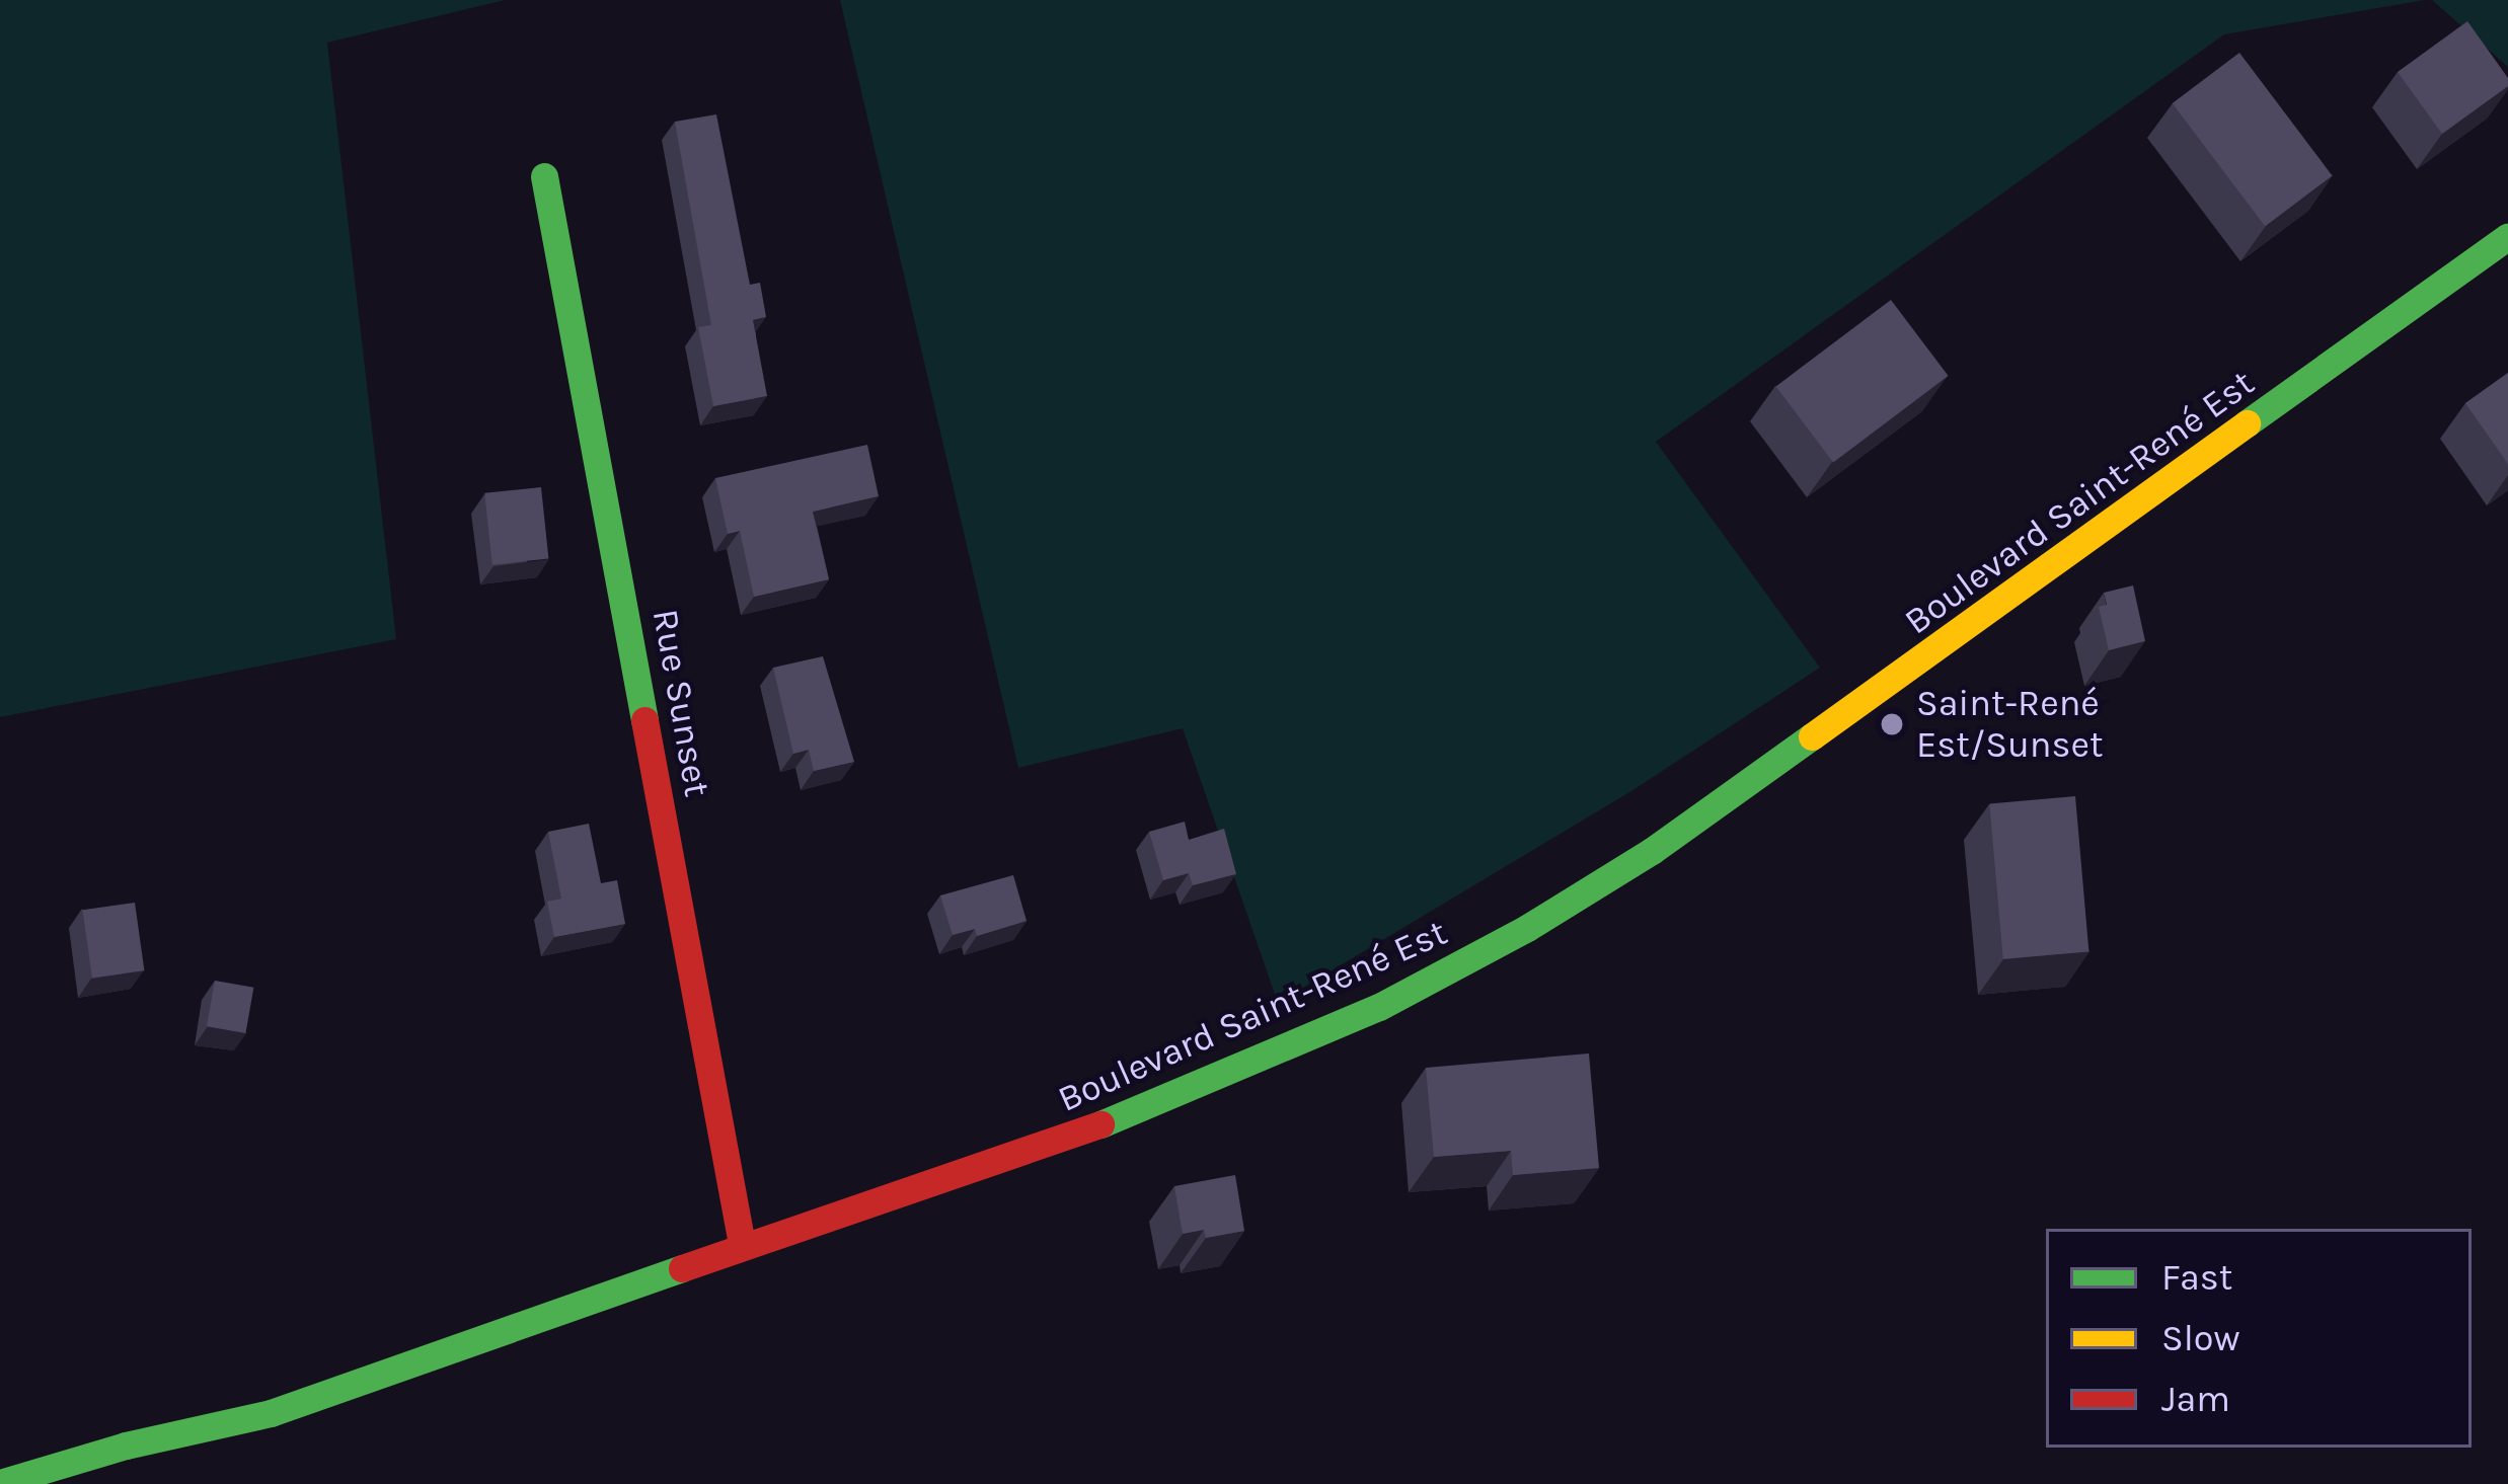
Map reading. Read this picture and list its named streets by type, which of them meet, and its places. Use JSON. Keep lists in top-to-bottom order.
{
  "streets": {
    "street": ["Boulevard Saint-René Est", "Rue Sunset"]
  },
  "crossings": [
    ["Boulevard Saint-René Est", "Rue Sunset"]
  ],
  "places": ["Saint-René Est/Sunset"],
  "legend": ["Fast", "Slow", "Jam"]
}
